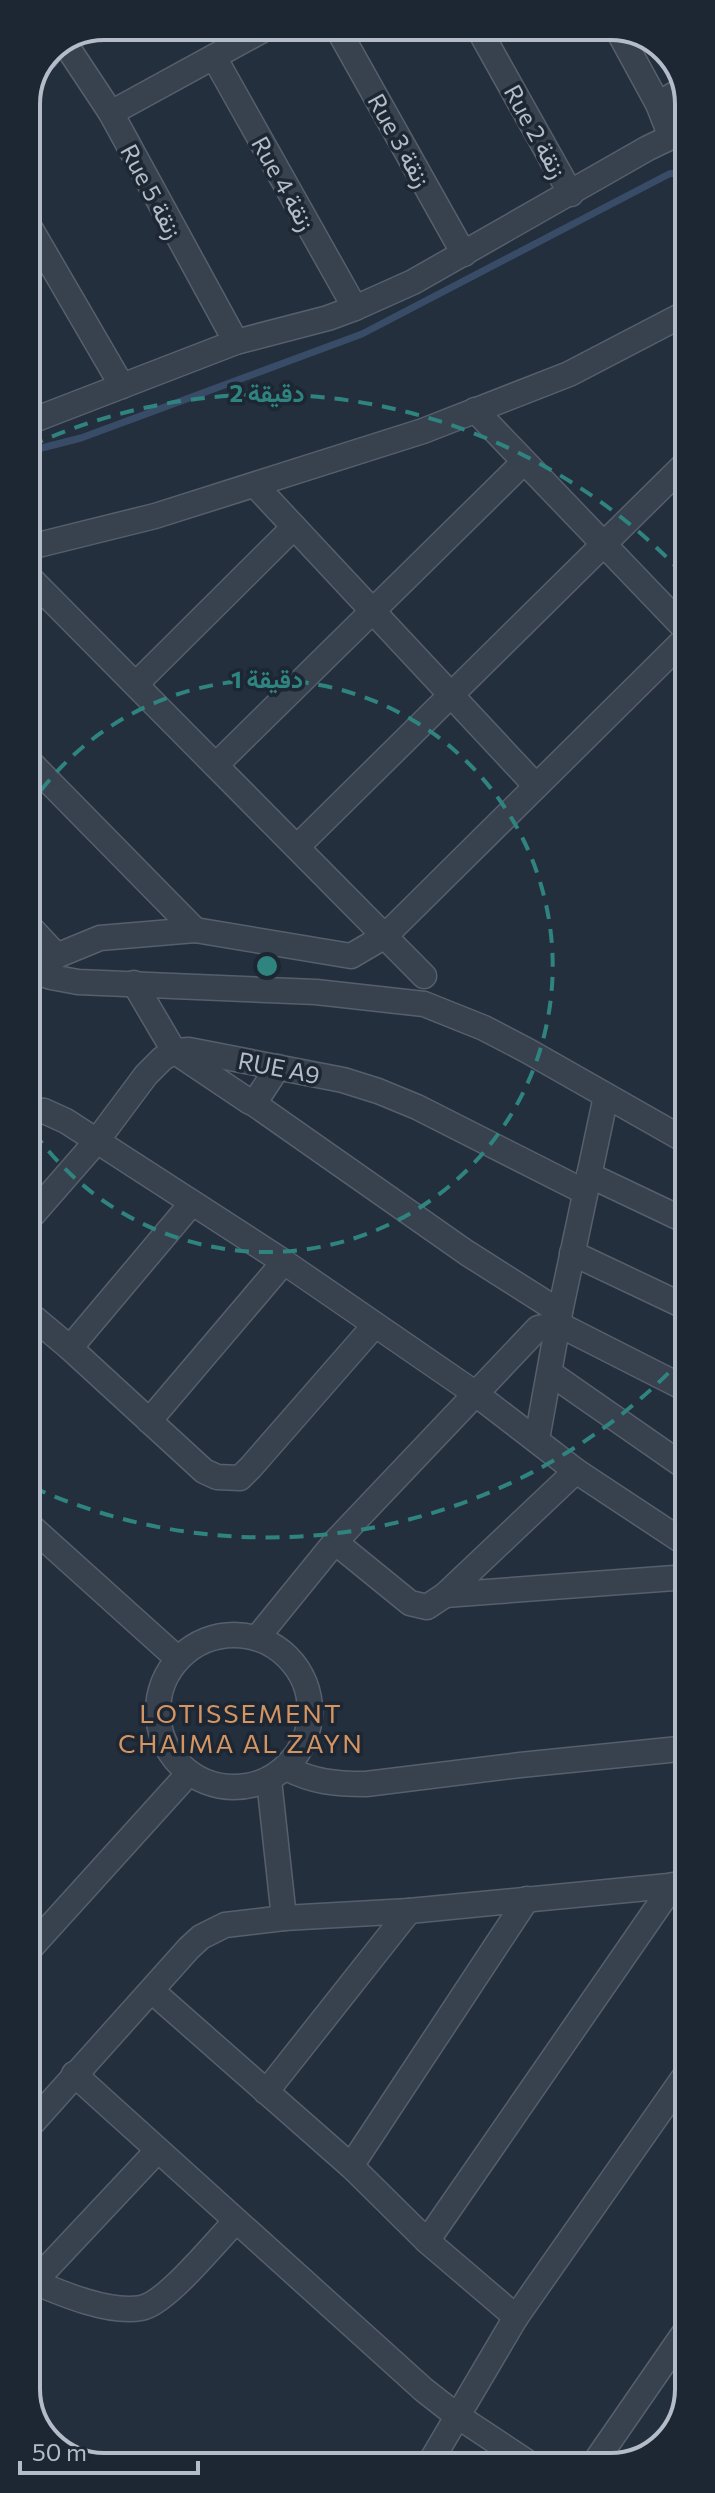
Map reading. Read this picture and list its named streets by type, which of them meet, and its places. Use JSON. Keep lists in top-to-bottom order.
{
  "streets": {
    "street": [
      "Rue 2 زنقة",
      "Rue 3 زنقة",
      "Rue 4 زنقة",
      "Rue 5 زنقة",
      "RUE A9"
    ]
  },
  "districts": ["LOTISSEMENT CHAIMA AL ZAYN"],
  "scale_bar": "50 m",
  "rings": ["2 دقيقة", "1 دقيقة"]
}
